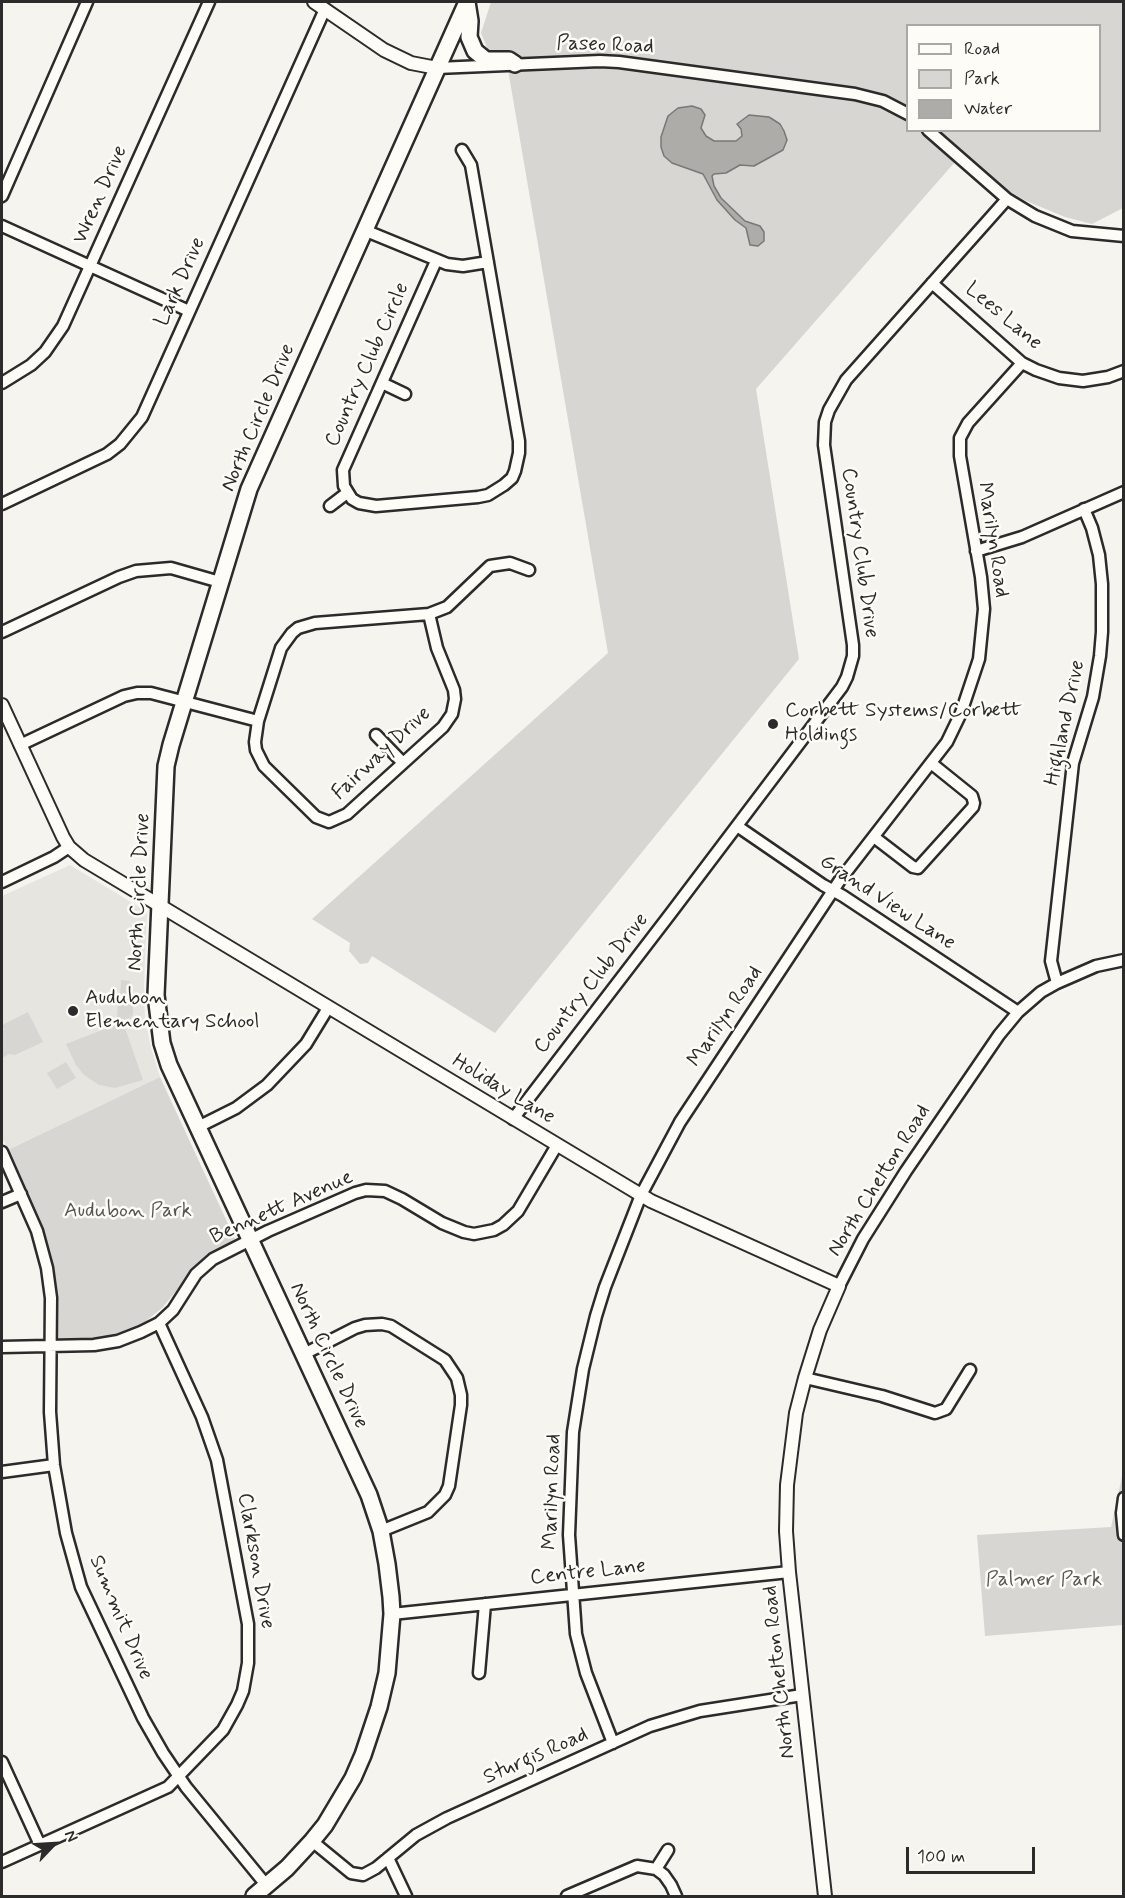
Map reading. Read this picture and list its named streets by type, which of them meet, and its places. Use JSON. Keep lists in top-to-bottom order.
{
  "streets": {
    "main road": ["North Circle Drive"],
    "street": [
      "Paseo Road",
      "Wren Drive",
      "Lark Drive",
      "Lees Lane",
      "Country Club Circle",
      "Marilyn Road",
      "Country Club Drive",
      "Highland Drive",
      "Fairway Drive",
      "Grand View Lane",
      "Holiday Lane",
      "North Chelton Road",
      "Bennett Avenue",
      "Clarkson Drive",
      "Centre Lane",
      "Summit Drive",
      "Sturgis Road"
    ]
  },
  "crossings": [
    ["Paseo Road", "Lark Drive"],
    ["Paseo Road", "North Circle Drive"],
    ["Lees Lane", "Marilyn Road"],
    ["Lees Lane", "Country Club Drive"],
    ["North Circle Drive", "Holiday Lane"],
    ["North Circle Drive", "Bennett Avenue"],
    ["North Circle Drive", "Centre Lane"],
    ["North Circle Drive", "Summit Drive"],
    ["North Circle Drive", "Sturgis Road"],
    ["Marilyn Road", "Grand View Lane"],
    ["Marilyn Road", "Holiday Lane"],
    ["Marilyn Road", "Centre Lane"],
    ["Marilyn Road", "Sturgis Road"],
    ["Country Club Drive", "Grand View Lane"],
    ["Country Club Drive", "Holiday Lane"],
    ["Highland Drive", "North Chelton Road"],
    ["Grand View Lane", "North Chelton Road"],
    ["Holiday Lane", "North Chelton Road"],
    ["Holiday Lane", "Bennett Avenue"],
    ["North Chelton Road", "Centre Lane"],
    ["North Chelton Road", "Sturgis Road"],
    ["Bennett Avenue", "Clarkson Drive"],
    ["Bennett Avenue", "Summit Drive"],
    ["Clarkson Drive", "Summit Drive"]
  ],
  "parks": ["Audubon Park", "Palmer Park"],
  "places": ["Corbett Systems/Corbett Holdings", "Audubon Elementary School"],
  "legend": ["Road", "Park", "Water"],
  "scale_bar": "100 m",
  "north": "top right"
}
